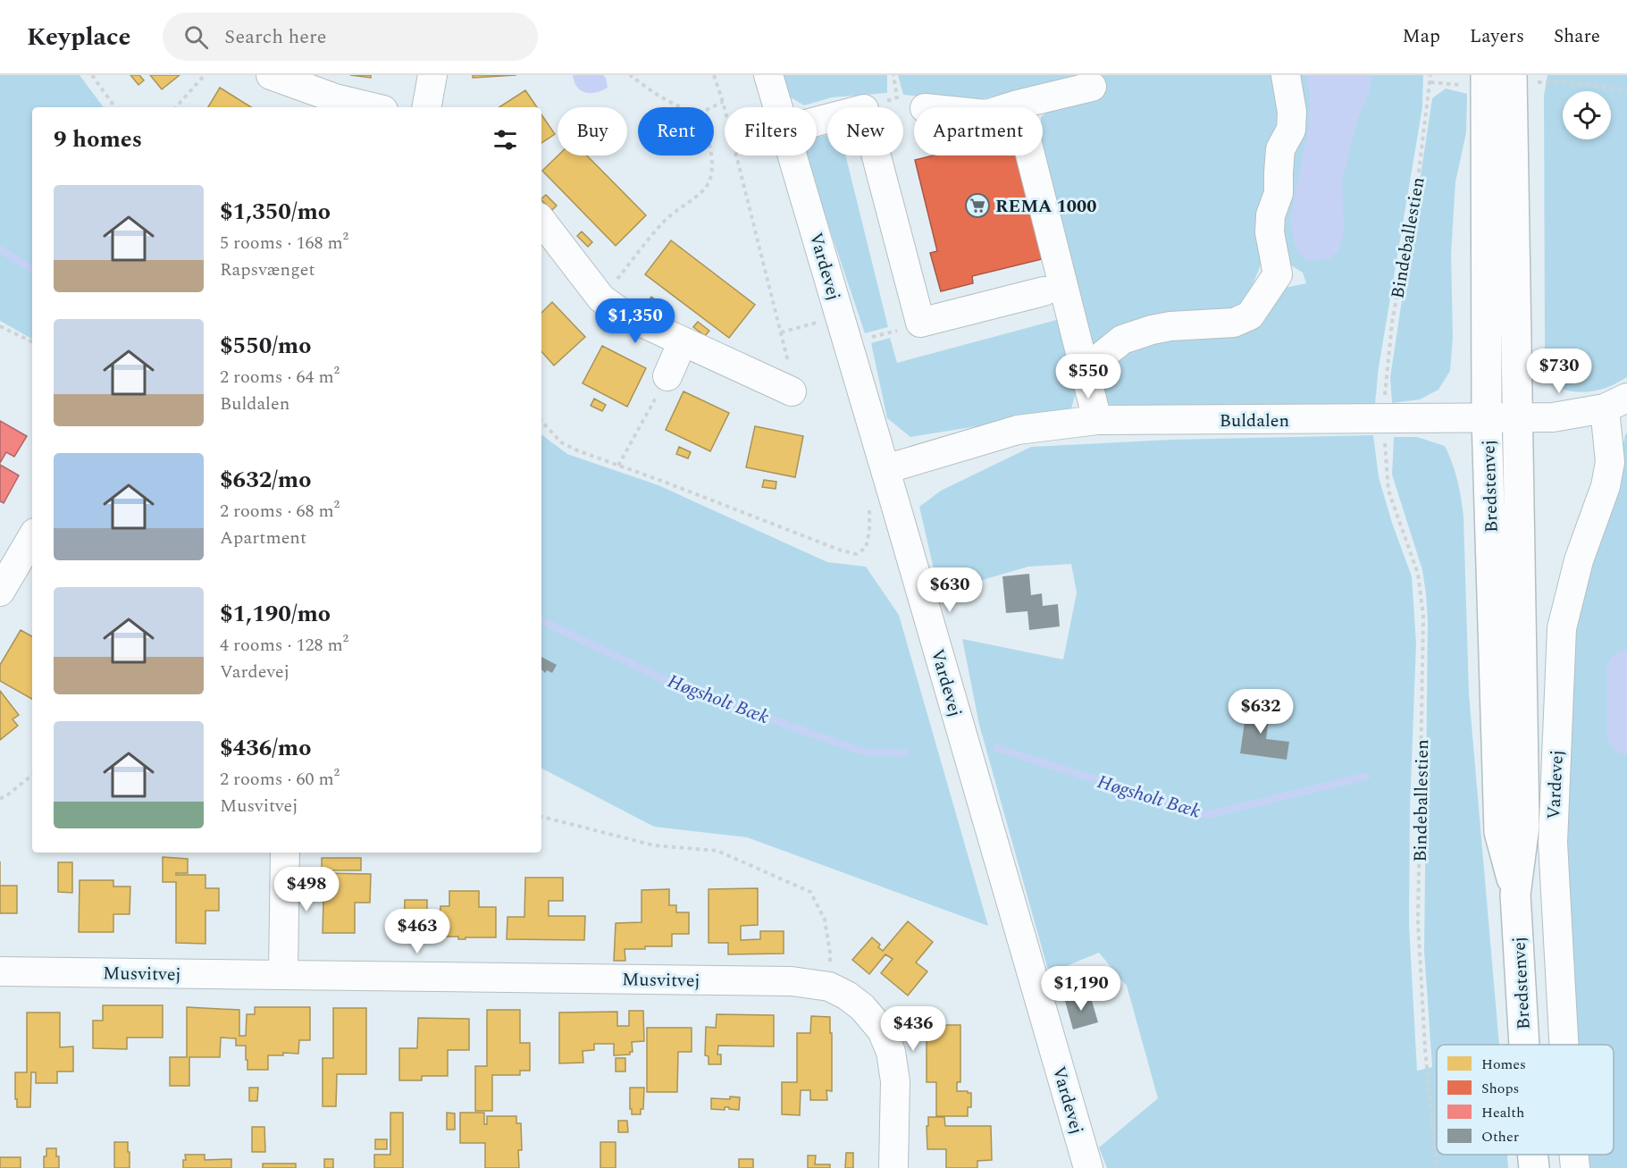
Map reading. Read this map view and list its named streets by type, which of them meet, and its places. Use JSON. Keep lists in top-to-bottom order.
{
  "streets": {
    "highway": ["Bredstenvej"],
    "street": ["Vardevej", "Buldalen", "Musvitvej"],
    "path": ["Bindeballestien"]
  },
  "crossings": [
    ["Vardevej", "Buldalen"],
    ["Buldalen", "Bredstenvej"]
  ],
  "water": ["Høgsholt Bæk"],
  "places": {
    "supermarket": ["REMA 1000"]
  },
  "legend": [
    "Homes",
    "Shops",
    "Health",
    "Other"
  ],
  "page": {
    "header": "Keyplace",
    "search": "Search here",
    "nav": ["Map", "Layers", "Share"],
    "chip": [
      "Buy",
      "Rent",
      "Filters",
      "New",
      "Apartment"
    ],
    "heading": "9 homes",
    "list": [
      {
        "name": "$1,350/mo",
        "note": "5 rooms · 168 m² · Rapsvænget"
      },
      {
        "name": "$550/mo",
        "note": "2 rooms · 64 m² · Buldalen"
      },
      {
        "name": "$632/mo",
        "note": "2 rooms · 68 m² · Apartment"
      },
      {
        "name": "$1,190/mo",
        "note": "4 rooms · 128 m² · Vardevej"
      },
      {
        "name": "$436/mo",
        "note": "2 rooms · 60 m² · Musvitvej"
      }
    ],
    "price": [
      "$1,350",
      "$730",
      "$550",
      "$630",
      "$632",
      "$498",
      "$463",
      "$1,190",
      "$436"
    ]
  }
}
